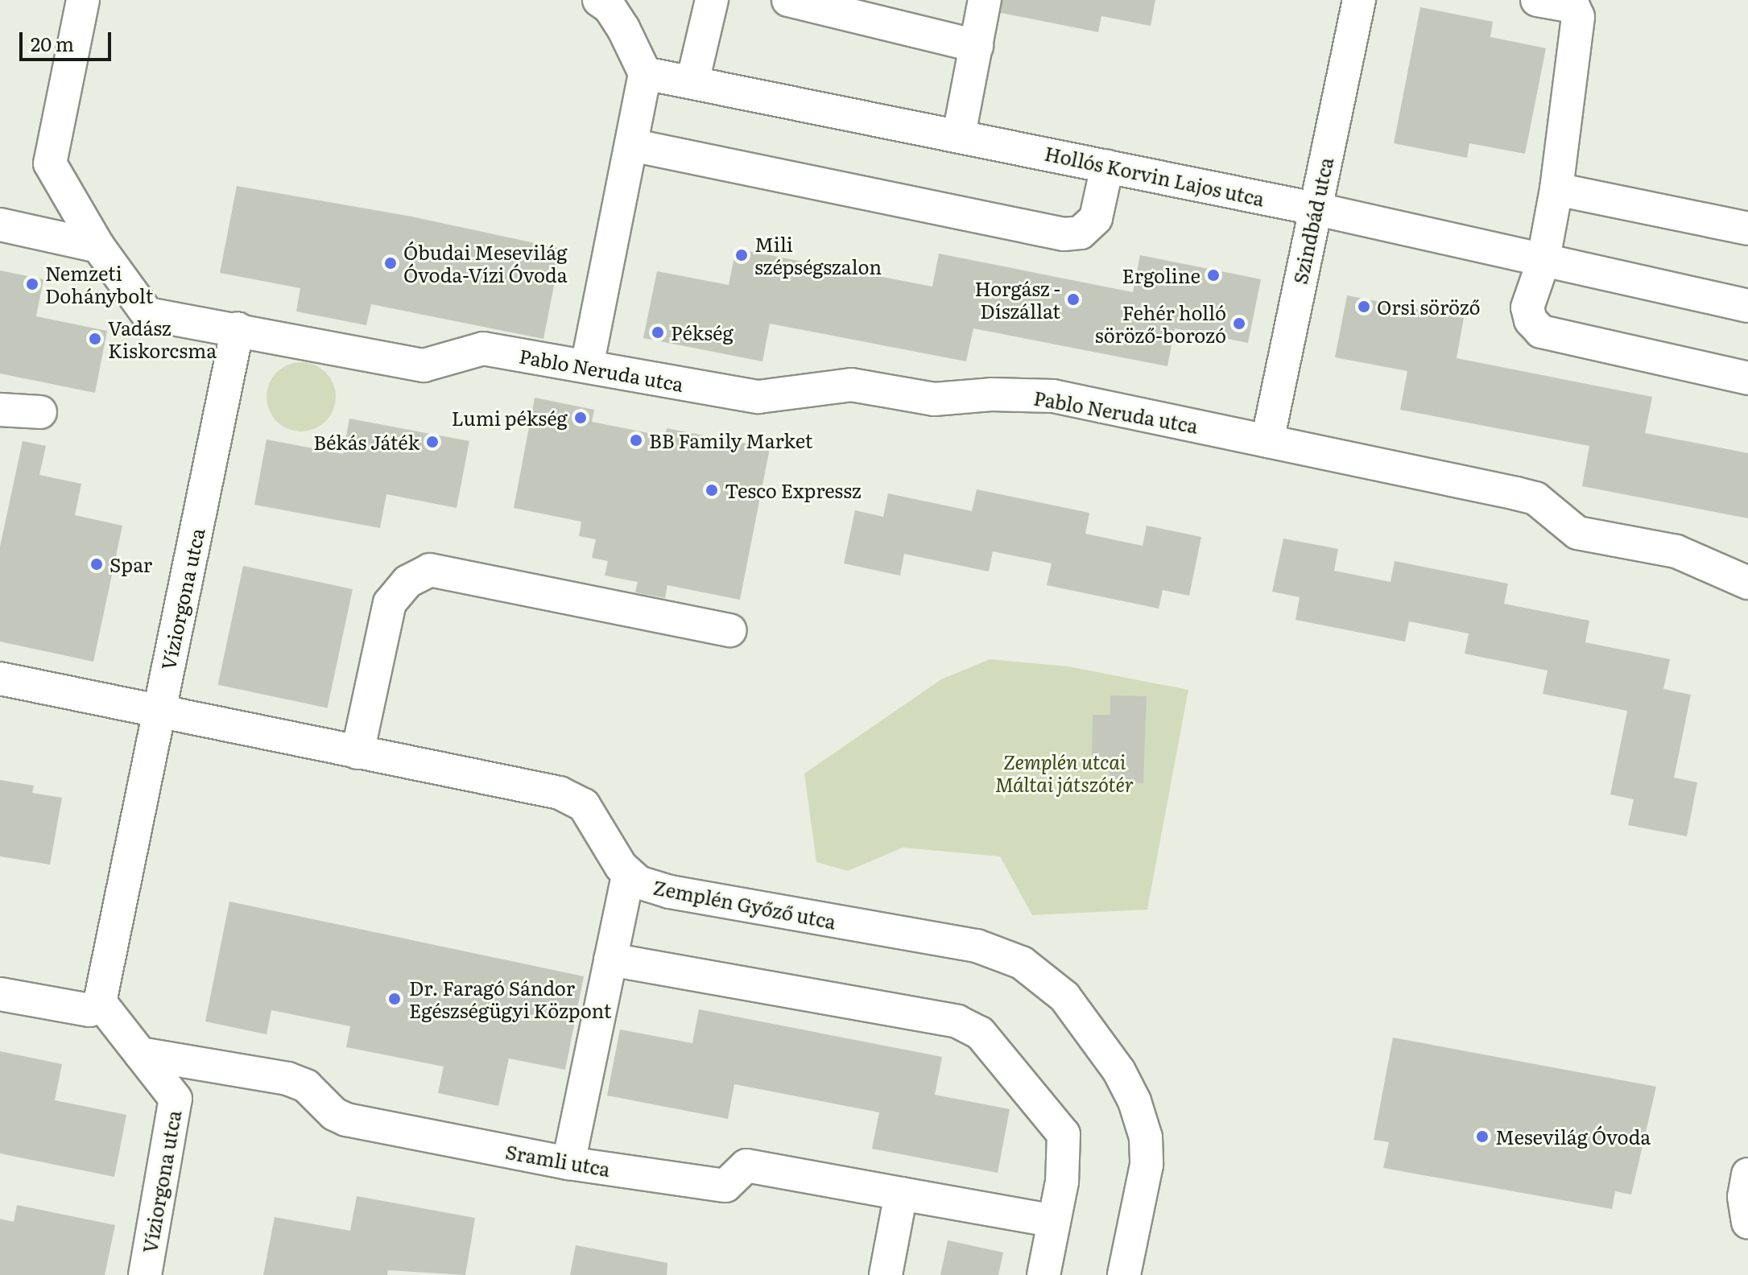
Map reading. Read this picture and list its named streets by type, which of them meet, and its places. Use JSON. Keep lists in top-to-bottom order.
{
  "streets": {
    "street": [
      "Hollós Korvin Lajos utca",
      "Szindbád utca",
      "Pablo Neruda utca",
      "Víziorgona utca",
      "Zemplén Győző utca",
      "Sramli utca"
    ]
  },
  "crossings": [
    ["Hollós Korvin Lajos utca", "Szindbád utca"],
    ["Szindbád utca", "Pablo Neruda utca"],
    ["Pablo Neruda utca", "Víziorgona utca"],
    ["Víziorgona utca", "Zemplén Győző utca"],
    ["Víziorgona utca", "Sramli utca"]
  ],
  "parks": ["Zemplén utcai Máltai játszótér"],
  "places": [
    "Mili szépségszalon",
    "Óbudai Mesevilág Óvoda-Vízi Óvoda",
    "Ergoline",
    "Nemzeti Dohánybolt",
    "Horgász - Díszállat",
    "Orsi söröző",
    "Fehér holló söröző-borozó",
    "Pékség",
    "Vadász Kiskorcsma",
    "Lumi pékség",
    "BB Family Market",
    "Békás Játék",
    "Tesco Expressz",
    "Spar",
    "Dr. Faragó Sándor Egészségügyi Központ",
    "Mesevilág Óvoda"
  ],
  "scale_bar": "20 m"
}
